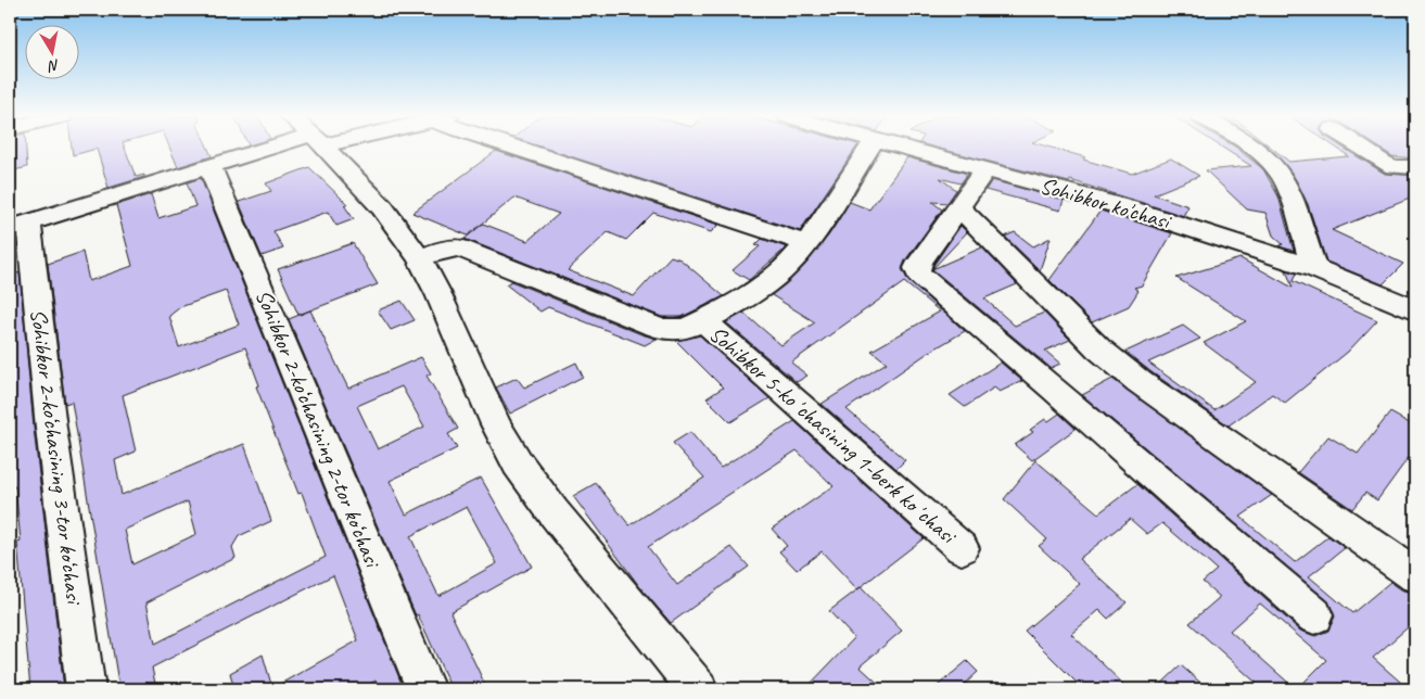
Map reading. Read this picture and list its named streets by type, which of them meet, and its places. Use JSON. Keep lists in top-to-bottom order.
{
  "streets": {
    "street": [
      "Sohibkor ko'chasi",
      "Sohibkor 2-ko‘chasining 2-tor ko‘chasi",
      "Sohibkor 5-koʼchasining 1-berk koʼchasi",
      "Sohibkor 2-ko‘chasining 3-tor ko‘chasi"
    ]
  },
  "north": "bottom"
}
